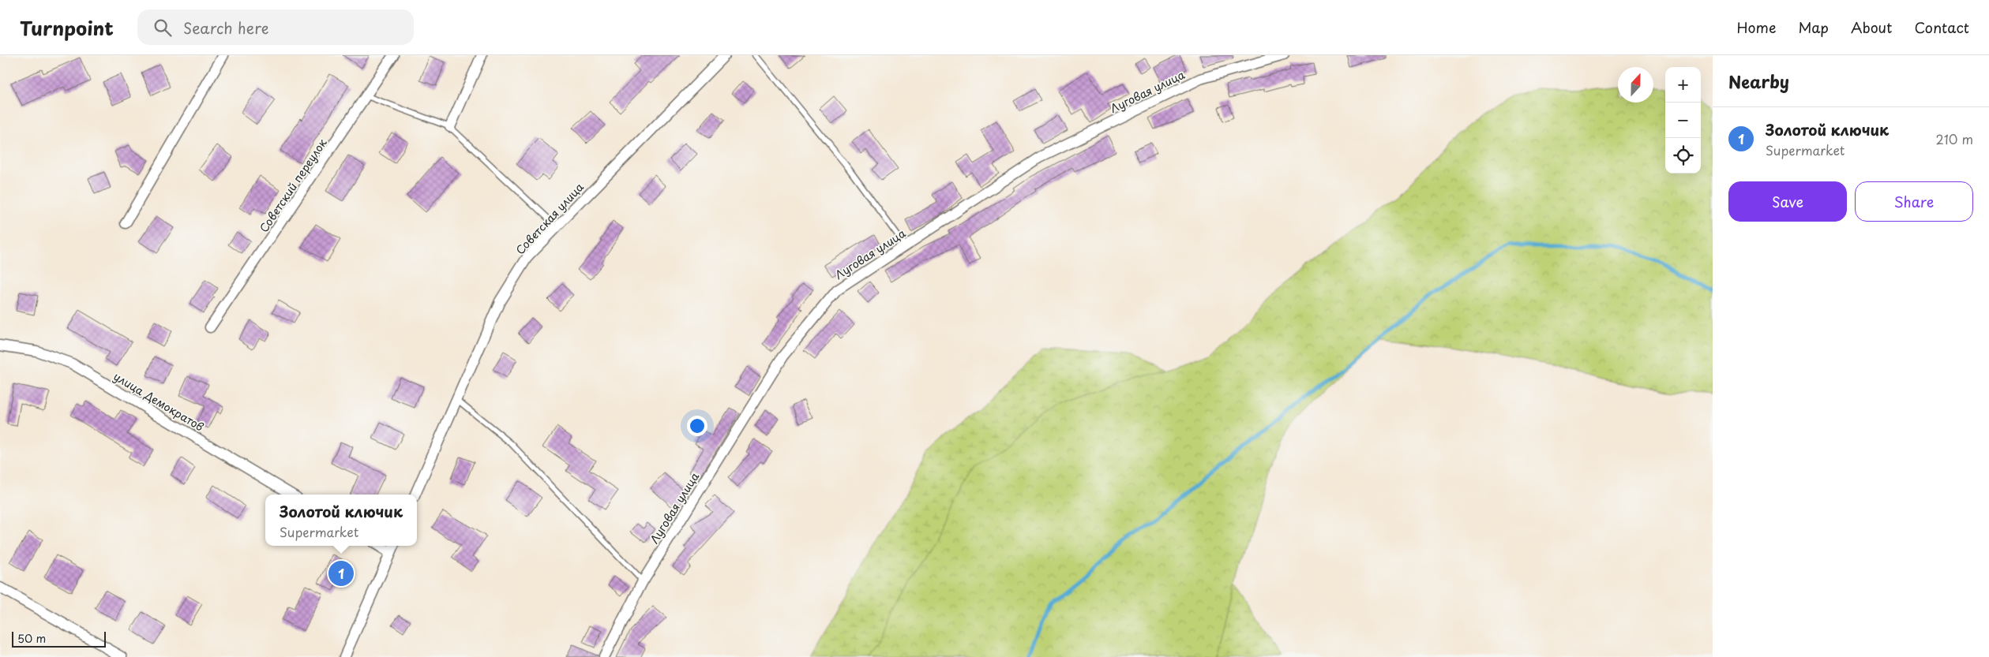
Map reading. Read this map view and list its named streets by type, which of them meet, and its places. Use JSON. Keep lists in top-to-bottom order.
{
  "streets": {
    "street": [
      "Луговая улица",
      "Советский переулок",
      "Советская улица",
      "улица Демократов"
    ]
  },
  "scale_bar": "50 m",
  "north": "top",
  "page": {
    "header": "Turnpoint",
    "search": "Search here",
    "nav": [
      "Home",
      "Map",
      "About",
      "Contact"
    ],
    "heading": "Nearby",
    "map_buttons": ["+", "−"],
    "list": [
      {
        "mark": "1",
        "name": "Золотой ключик",
        "note": "Supermarket",
        "value": "210 m"
      }
    ],
    "buttons": ["Save", "Share"],
    "popup": ["Золотой ключик", "Supermarket"],
    "pins": "1",
    "scale": "50 m"
  }
}
